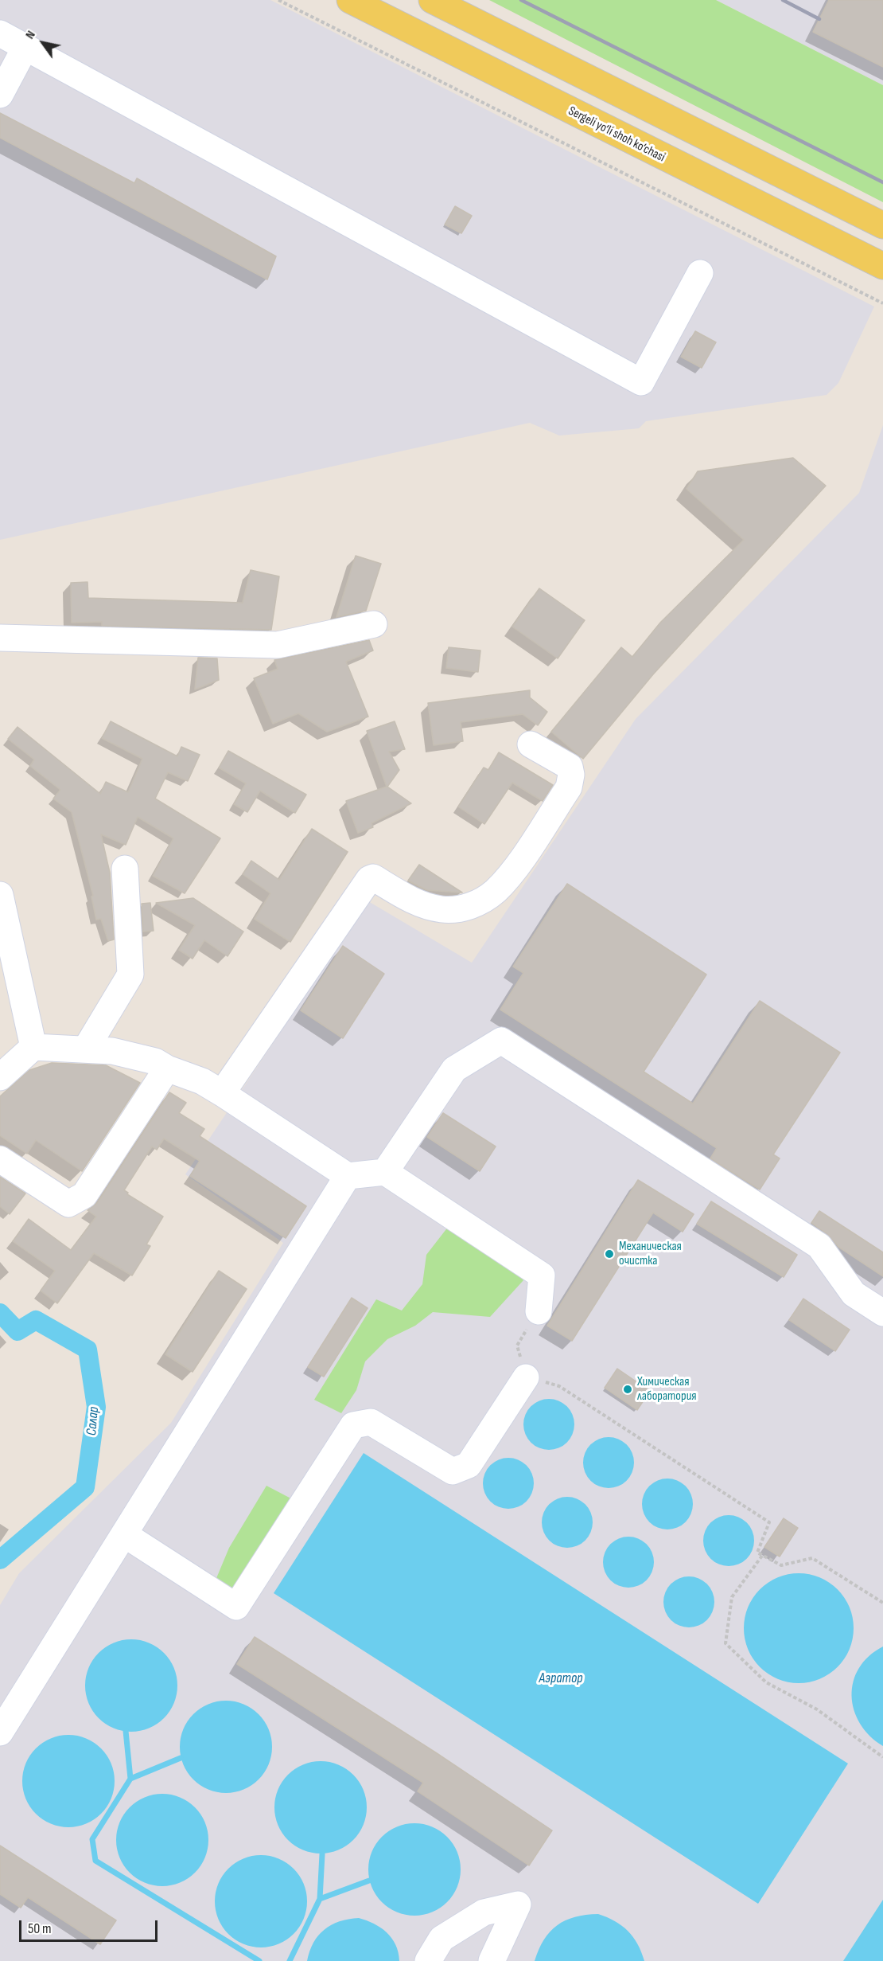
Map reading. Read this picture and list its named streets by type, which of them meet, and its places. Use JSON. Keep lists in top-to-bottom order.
{
  "streets": {
    "main road": ["Sergeli yo‘li shoh ko‘chasi"]
  },
  "water": ["Салар", "Аэратор"],
  "places": ["Механическая очистка", "Химическая лаборатория"],
  "scale_bar": "50 m",
  "north": "top left"
}
